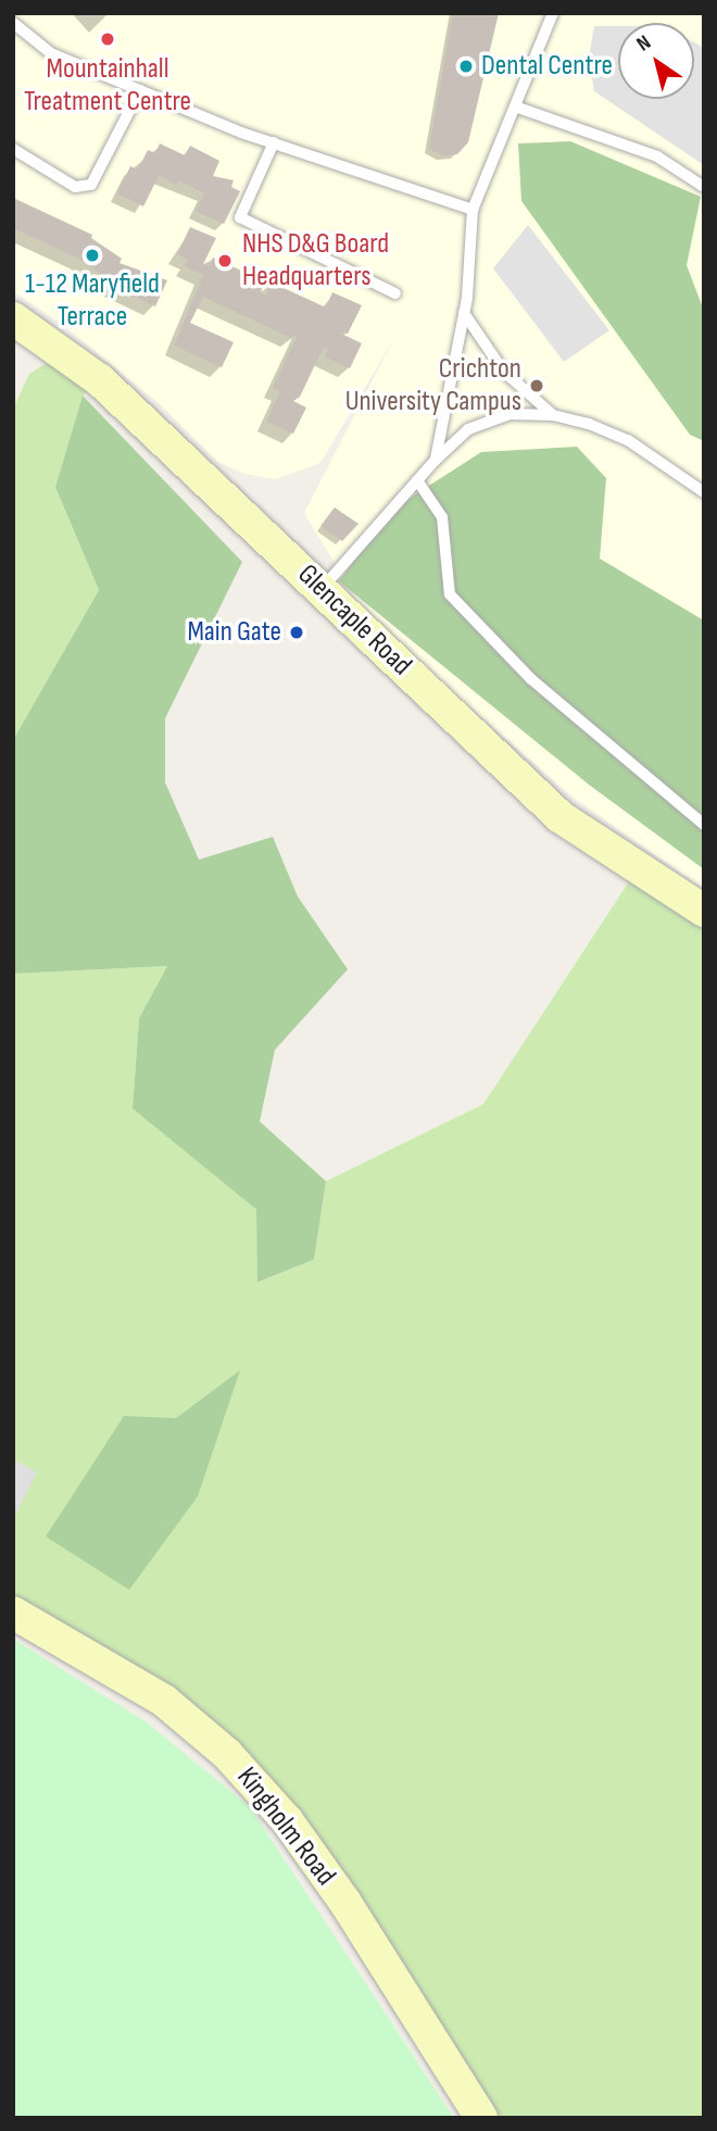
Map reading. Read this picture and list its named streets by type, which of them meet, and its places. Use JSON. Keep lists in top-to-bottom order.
{
  "streets": {
    "main road": ["Glencaple Road", "Kingholm Road"]
  },
  "places": [
    "Mountainhall Treatment Centre",
    "Dental Centre",
    "1-12 Maryfield Terrace",
    "NHS D&G Board Headquarters",
    "Crichton University Campus",
    "Main Gate"
  ],
  "north": "top left"
}
